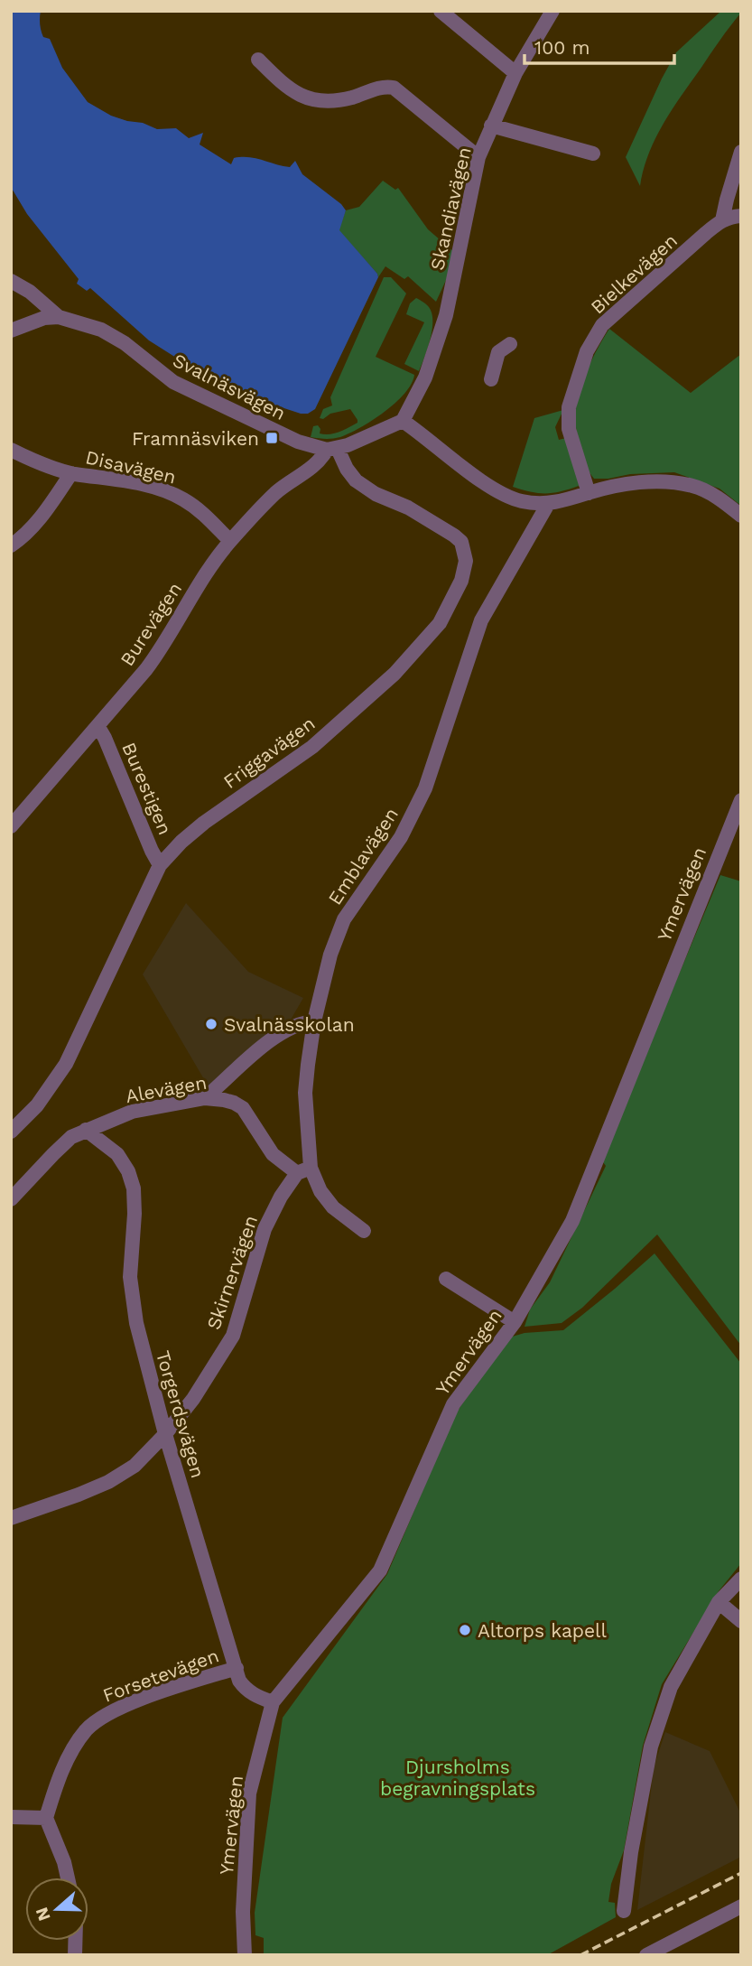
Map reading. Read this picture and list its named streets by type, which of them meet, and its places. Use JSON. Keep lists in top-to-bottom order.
{
  "streets": {
    "street": [
      "Skandiavägen",
      "Bielkevägen",
      "Svalnäsvägen",
      "Disavägen",
      "Burevägen",
      "Friggavägen",
      "Burestigen",
      "Emblavägen",
      "Ymervägen",
      "Alevägen",
      "Skirnervägen",
      "Torgerdsvägen",
      "Forsetevägen"
    ]
  },
  "crossings": [
    ["Svalnäsvägen", "Burevägen"],
    ["Svalnäsvägen", "Friggavägen"],
    ["Disavägen", "Burevägen"],
    ["Burevägen", "Friggavägen"],
    ["Burevägen", "Burestigen"],
    ["Friggavägen", "Burestigen"],
    ["Emblavägen", "Alevägen"],
    ["Emblavägen", "Skirnervägen"],
    ["Ymervägen", "Torgerdsvägen"],
    ["Alevägen", "Skirnervägen"],
    ["Alevägen", "Torgerdsvägen"],
    ["Skirnervägen", "Torgerdsvägen"],
    ["Torgerdsvägen", "Forsetevägen"]
  ],
  "parks": ["Djursholms begravningsplats"],
  "places": {
    "transit": ["Framnäsviken"],
    "other": ["Svalnässkolan", "Altorps kapell"]
  },
  "scale_bar": "100 m",
  "north": "left"
}
